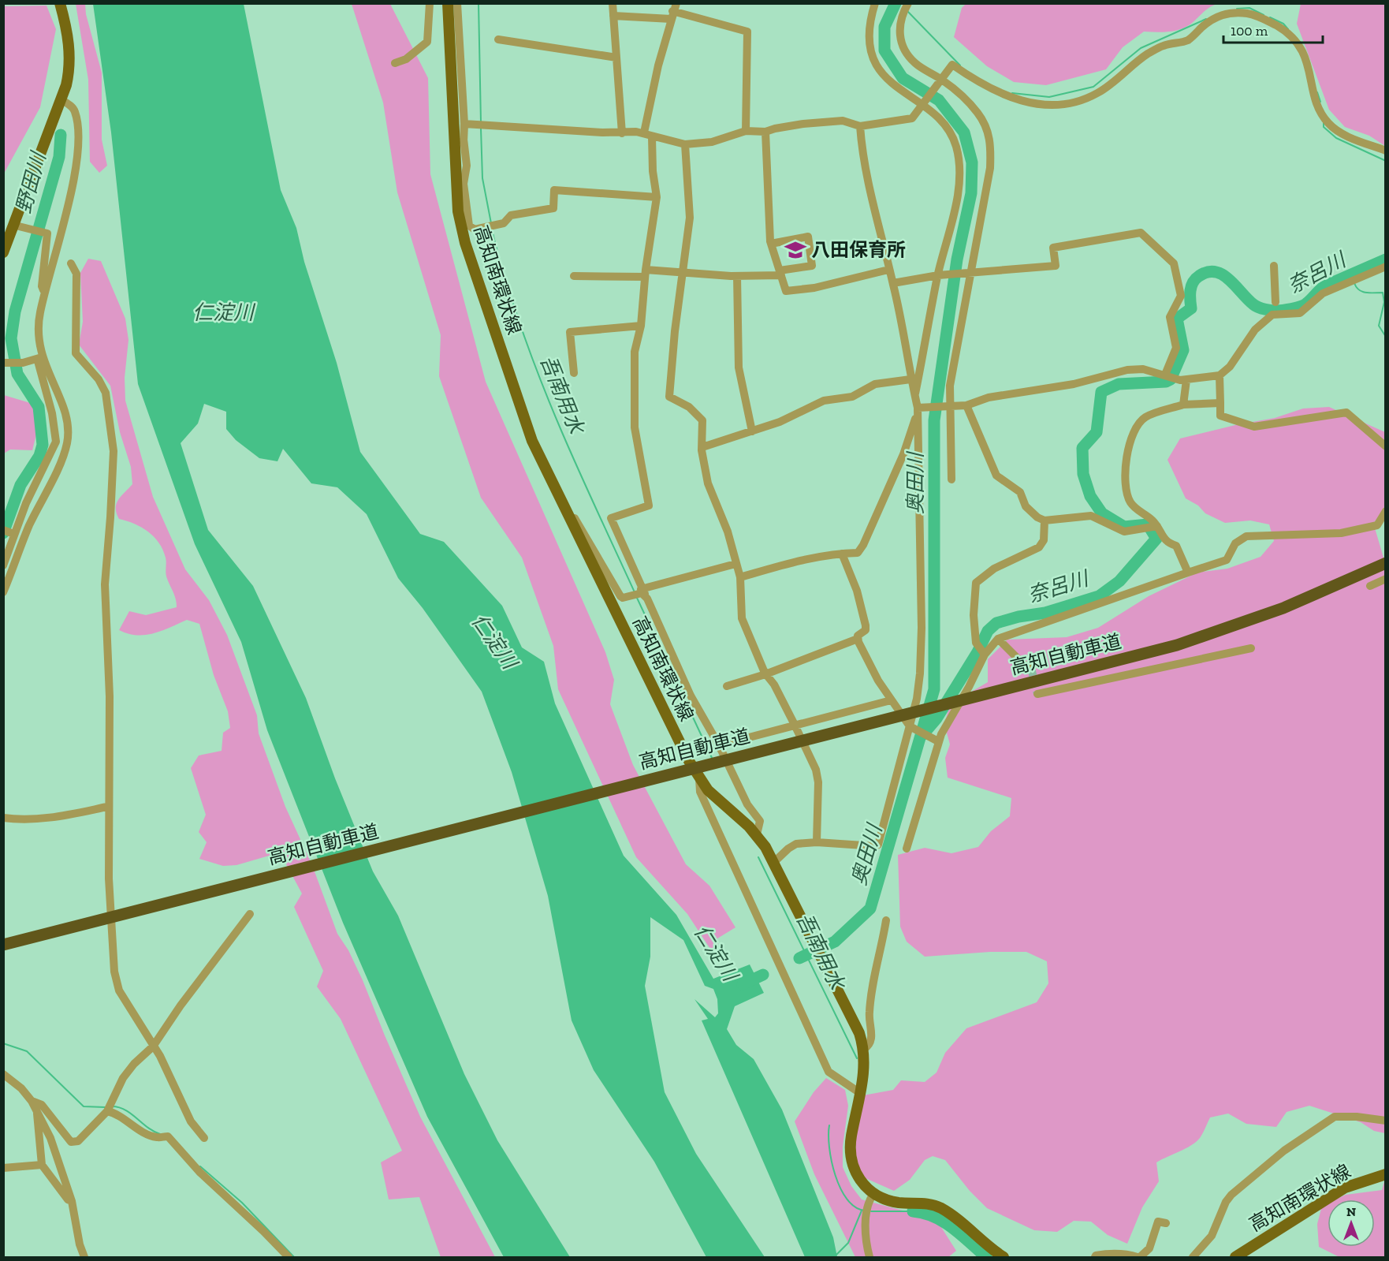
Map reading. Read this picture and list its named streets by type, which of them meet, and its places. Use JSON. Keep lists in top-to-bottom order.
{
  "streets": {
    "highway": ["高知自動車道"],
    "main road": ["高知南環状線"]
  },
  "water": [
    "野田川",
    "奈呂川",
    "仁淀川",
    "吾南用水",
    "奥田川"
  ],
  "places": {
    "school or university": ["八田保育所"]
  },
  "scale_bar": "100 m",
  "north": "top"
}
